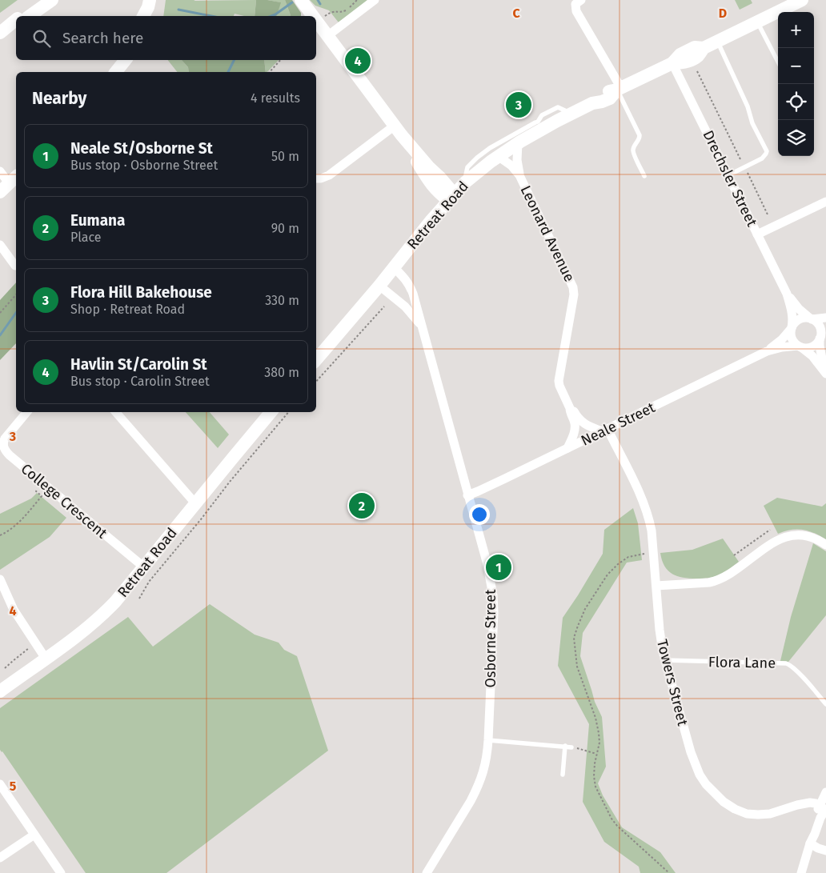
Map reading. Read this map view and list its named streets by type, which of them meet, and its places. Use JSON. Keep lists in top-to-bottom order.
{
  "streets": {
    "street": [
      "Drechsler Street",
      "Retreat Road",
      "Leonard Avenue",
      "Neale Street",
      "College Crescent",
      "Osborne Street",
      "Towers Street"
    ],
    "lane": ["Flora Lane"]
  },
  "crossings": [
    ["Drechsler Street", "Retreat Road"],
    ["Drechsler Street", "Neale Street"],
    ["Retreat Road", "Leonard Avenue"],
    ["Retreat Road", "College Crescent"],
    ["Retreat Road", "Osborne Street"],
    ["Leonard Avenue", "Neale Street"],
    ["Leonard Avenue", "Towers Street"],
    ["Neale Street", "Osborne Street"],
    ["Neale Street", "Towers Street"],
    ["Flora Lane", "Towers Street"]
  ],
  "page": {
    "map_buttons": ["+", "−"],
    "search": "Search here",
    "pins": [
      "4",
      "3",
      "2",
      "1"
    ],
    "heading": ["Nearby", "4 results"],
    "list": [
      {
        "mark": "1",
        "name": "Neale St/Osborne St",
        "note": "Bus stop · Osborne Street",
        "value": "50 m"
      },
      {
        "mark": "2",
        "name": "Eumana",
        "note": "Place",
        "value": "90 m"
      },
      {
        "mark": "3",
        "name": "Flora Hill Bakehouse",
        "note": "Shop · Retreat Road",
        "value": "330 m"
      },
      {
        "mark": "4",
        "name": "Havlin St/Carolin St",
        "note": "Bus stop · Carolin Street",
        "value": "380 m"
      }
    ]
  },
  "grid": {
    "columns": ["C", "D"],
    "rows": ["3", "4", "5"]
  }
}
